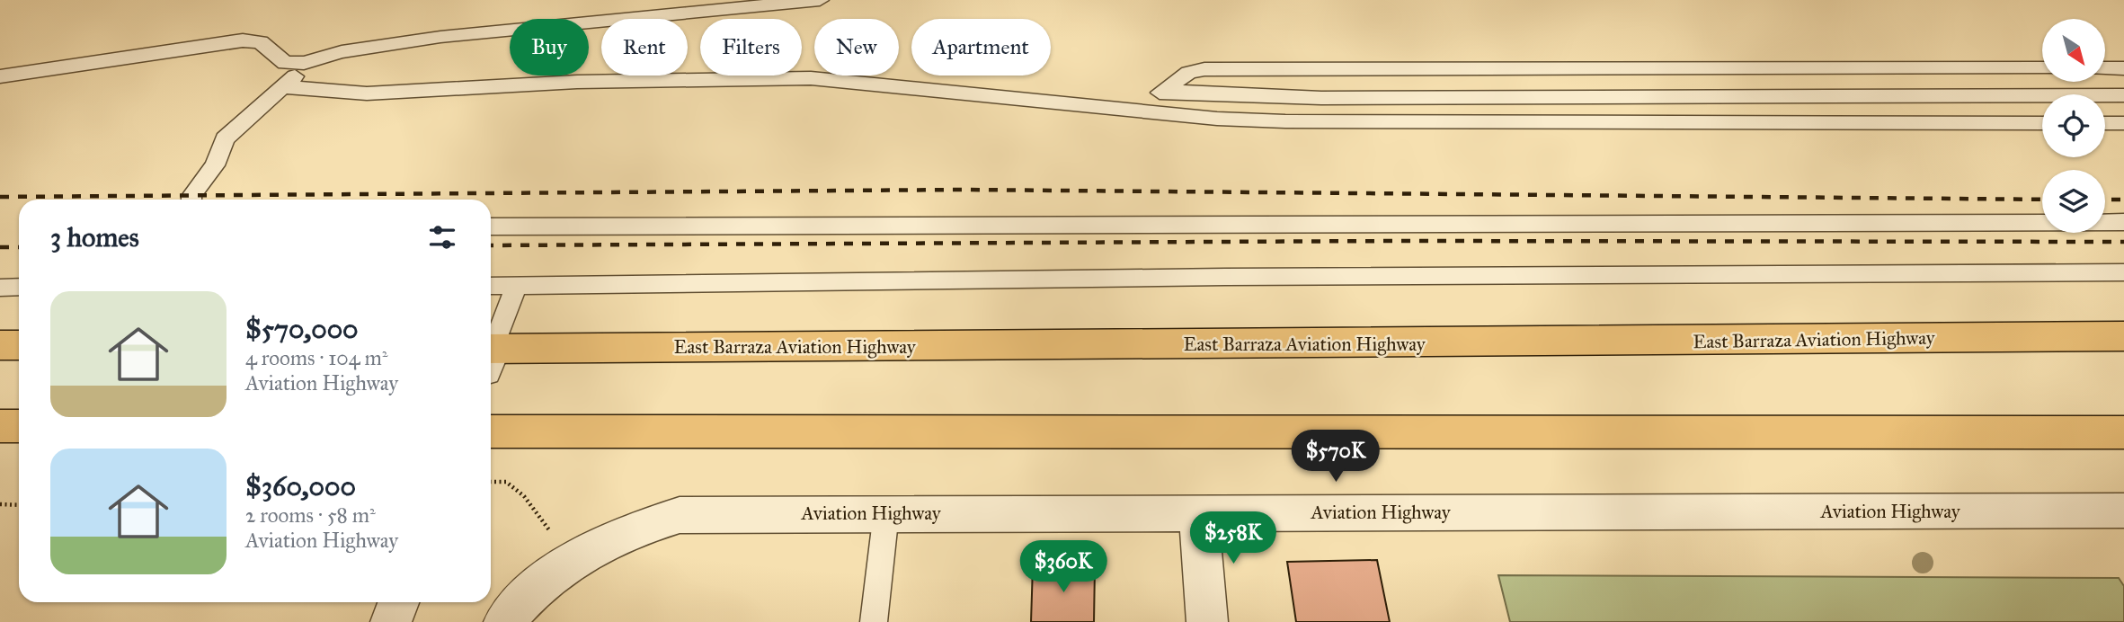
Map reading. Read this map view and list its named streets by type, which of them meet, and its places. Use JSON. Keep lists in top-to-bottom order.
{
  "streets": {
    "main road": ["East Barraza Aviation Highway"],
    "street": ["Aviation Highway"]
  },
  "north": "bottom right",
  "page": {
    "chip": [
      "Buy",
      "Rent",
      "Filters",
      "New",
      "Apartment"
    ],
    "heading": "3 homes",
    "list": [
      {
        "name": "$570,000",
        "note": "4 rooms · 104 m² · Aviation Highway"
      },
      {
        "name": "$360,000",
        "note": "2 rooms · 58 m² · Aviation Highway"
      }
    ],
    "price": ["$570K", "$258K", "$360K"]
  }
}
